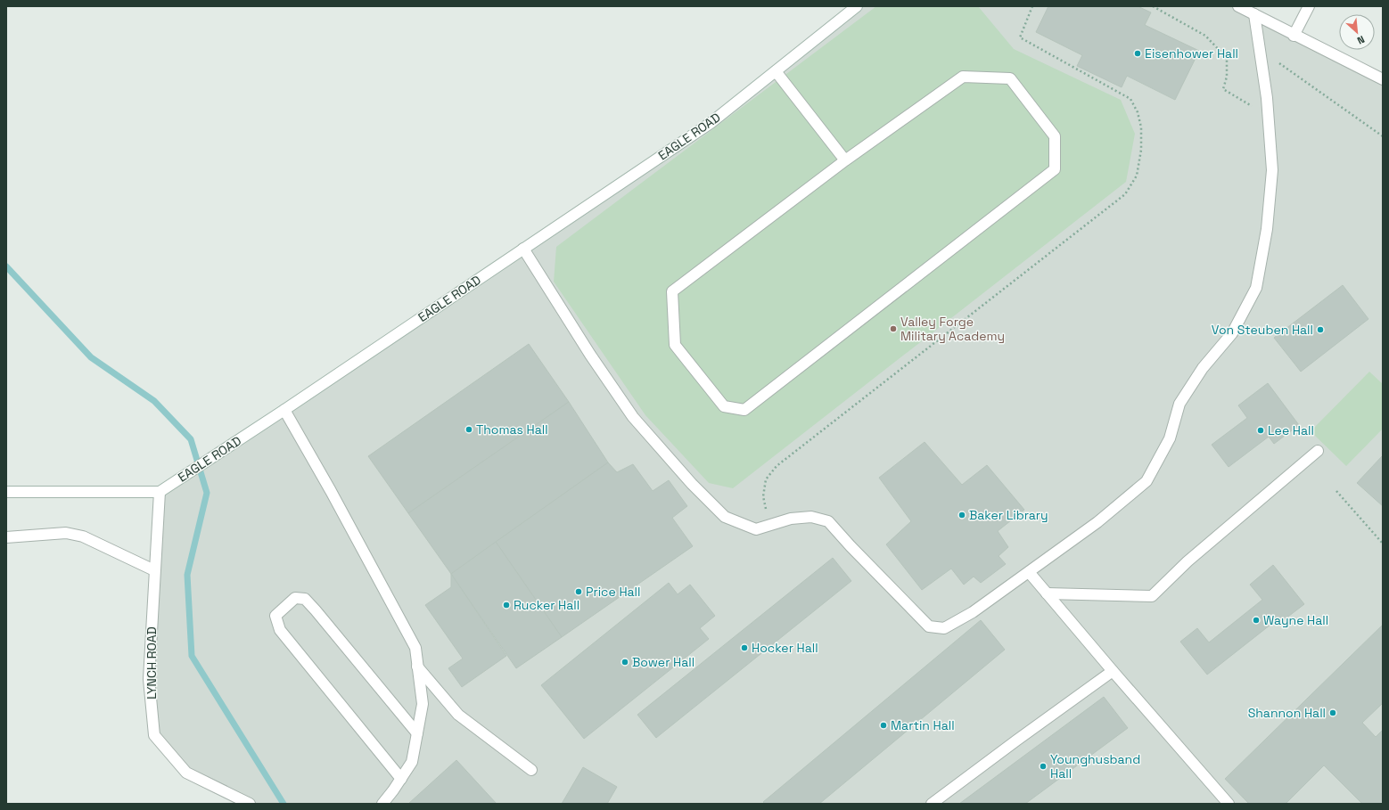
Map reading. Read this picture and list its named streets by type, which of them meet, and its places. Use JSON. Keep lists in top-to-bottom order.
{
  "streets": {
    "street": ["EAGLE ROAD", "LYNCH ROAD"]
  },
  "crossings": [
    ["EAGLE ROAD", "LYNCH ROAD"]
  ],
  "places": [
    "Eisenhower Hall",
    "Valley Forge Military Academy",
    "Von Steuben Hall",
    "Thomas Hall",
    "Lee Hall",
    "Baker Library",
    "Price Hall",
    "Rucker Hall",
    "Wayne Hall",
    "Hocker Hall",
    "Bower Hall",
    "Shannon Hall",
    "Martin Hall",
    "Younghusband Hall"
  ],
  "north": "bottom right"
}
